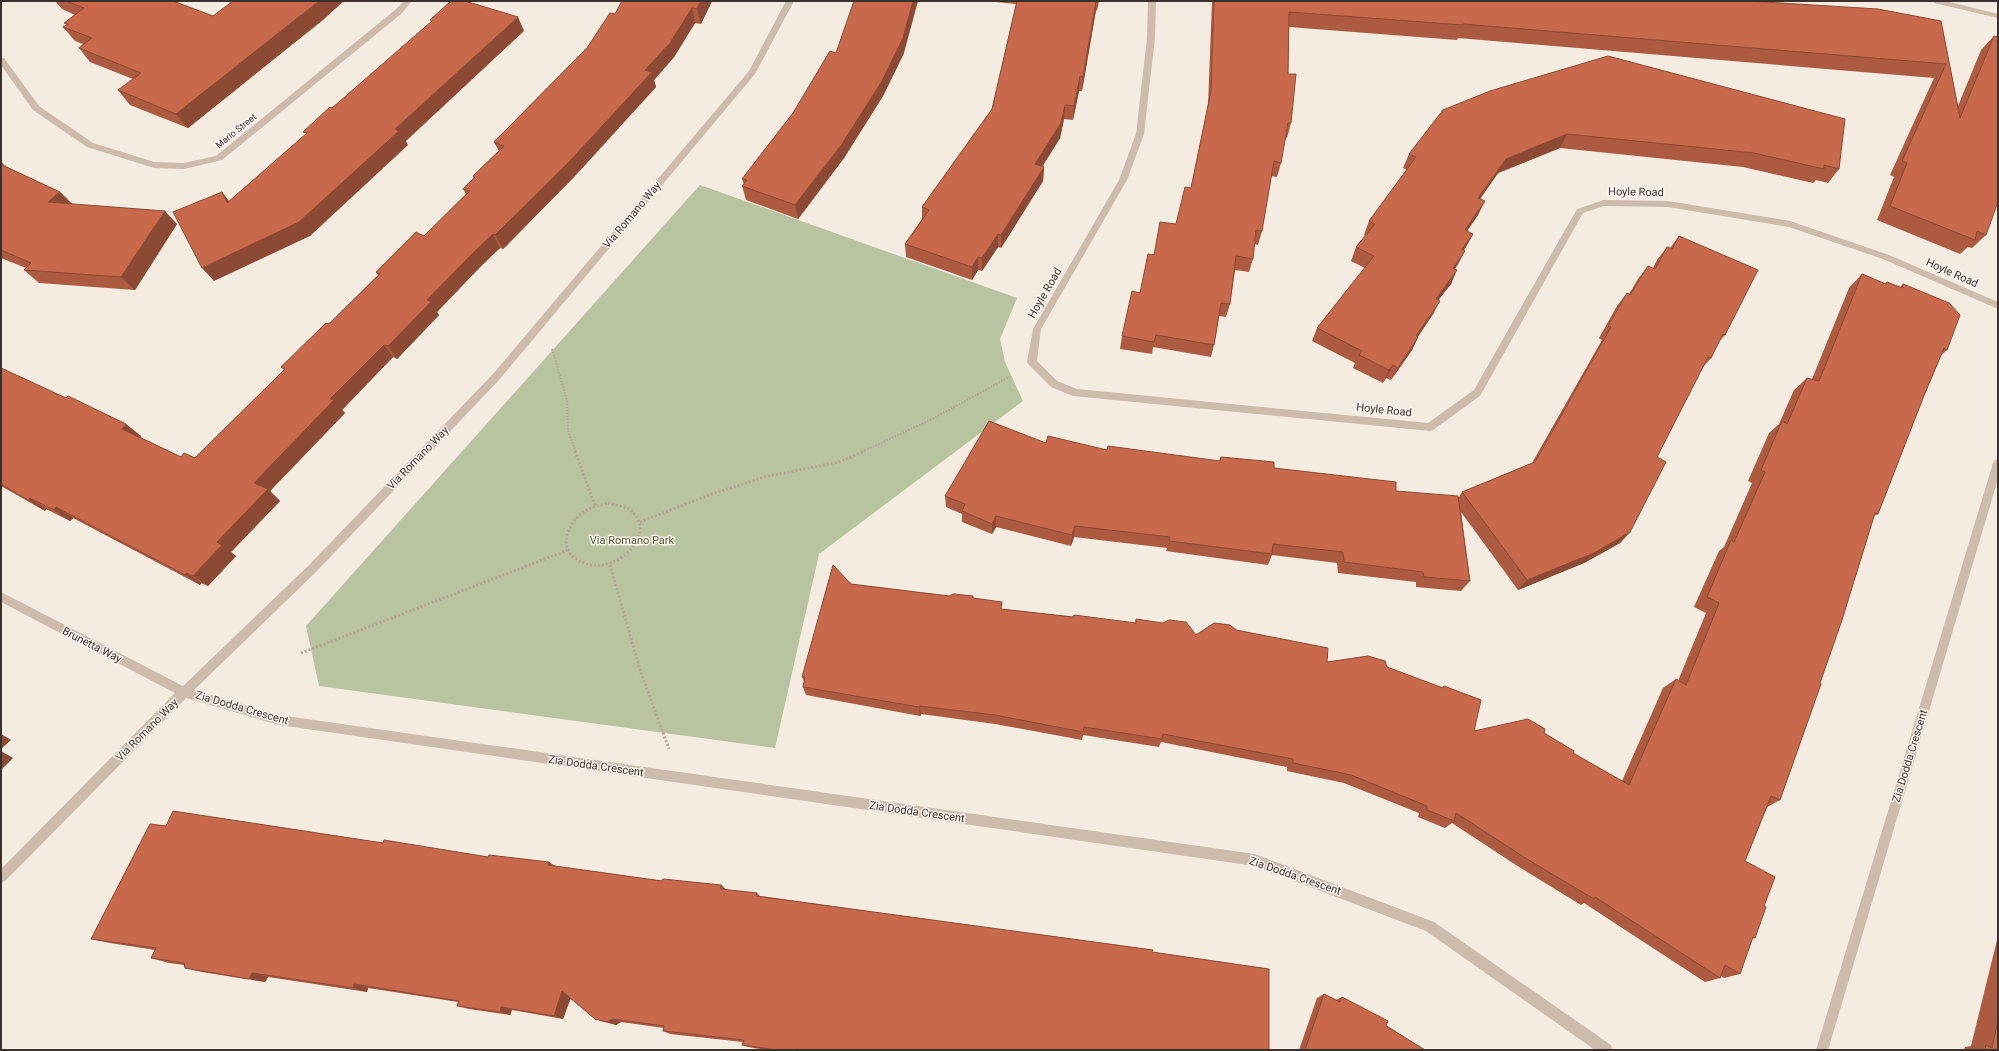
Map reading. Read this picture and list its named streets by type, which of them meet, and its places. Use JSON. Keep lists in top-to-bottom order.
{
  "streets": {
    "street": [
      "Mario Street",
      "Hoyle Road",
      "Via Romano Way",
      "Brunetta Way",
      "Zia Dodda Crescent"
    ]
  },
  "crossings": [
    ["Via Romano Way", "Brunetta Way"],
    ["Via Romano Way", "Zia Dodda Crescent"],
    ["Brunetta Way", "Zia Dodda Crescent"]
  ],
  "parks": ["Via Romano Park"]
}
